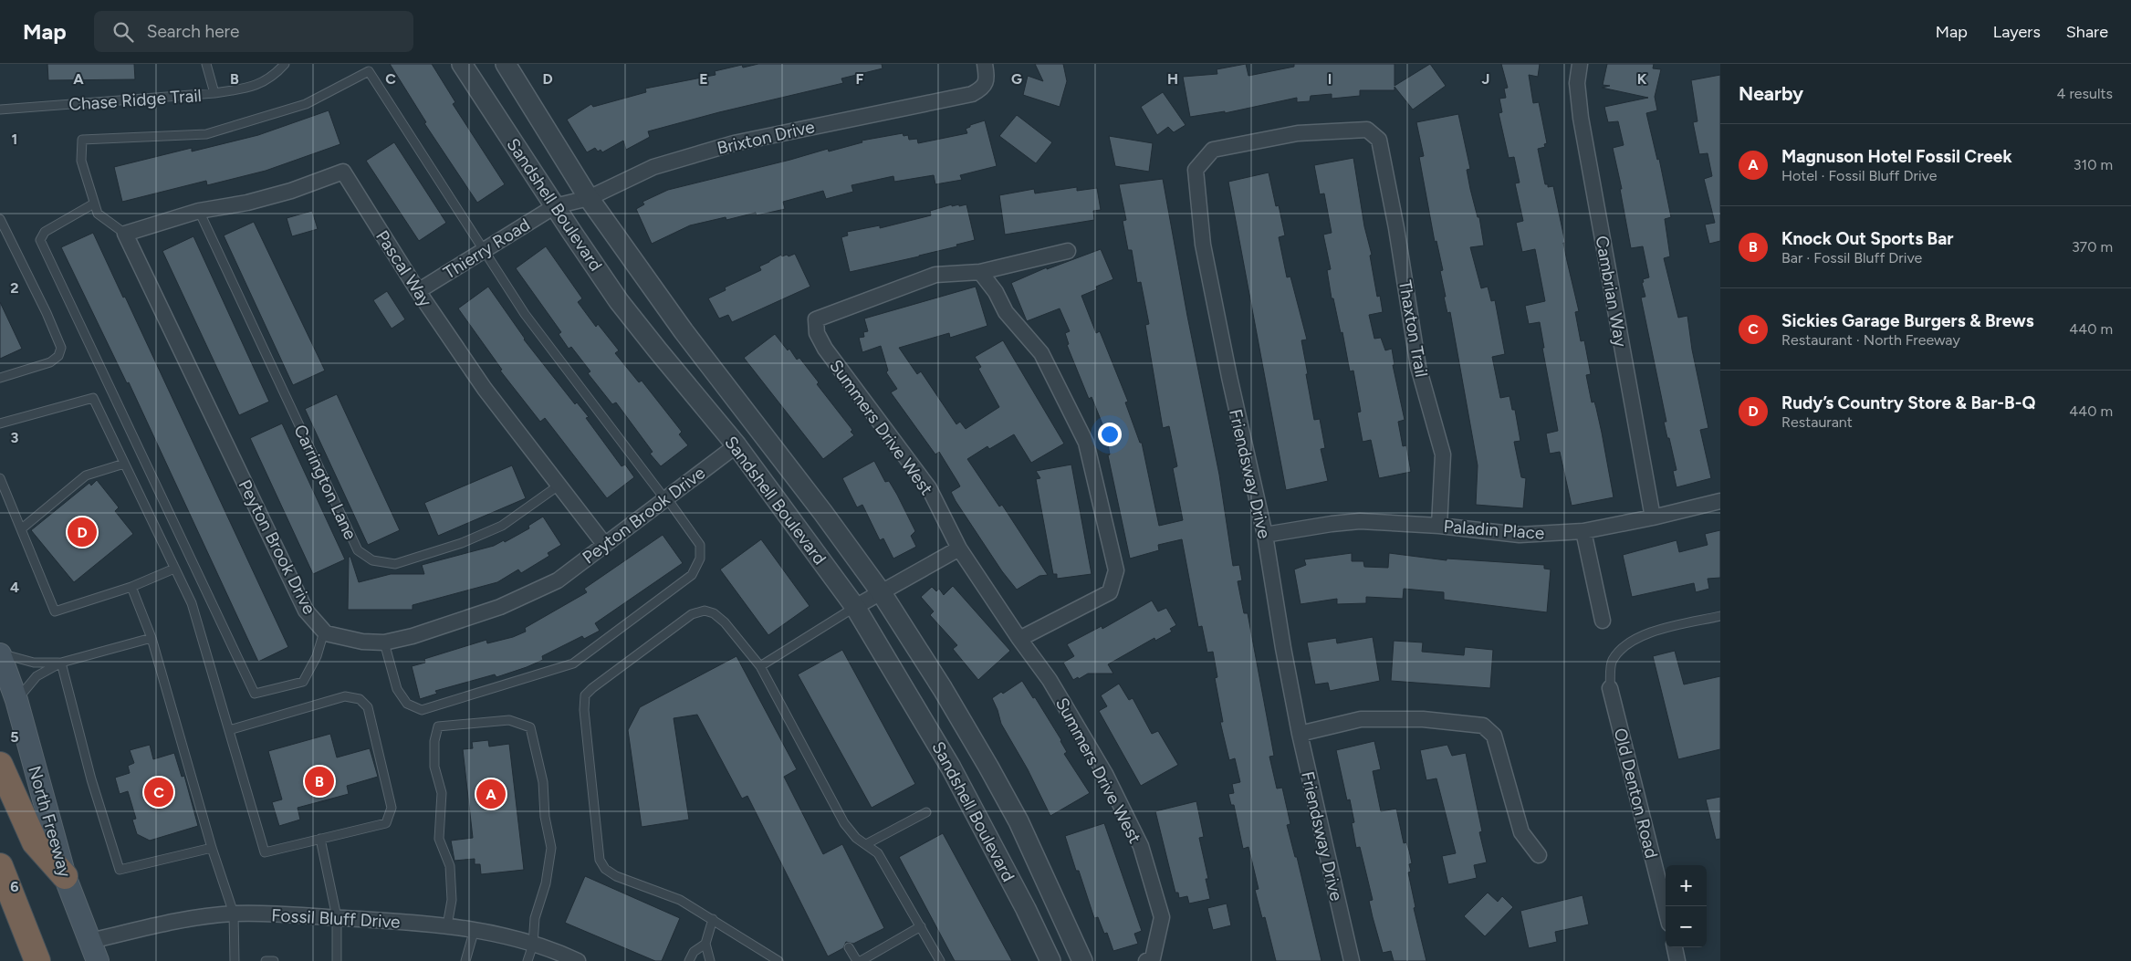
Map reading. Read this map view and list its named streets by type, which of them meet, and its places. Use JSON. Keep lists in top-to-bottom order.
{
  "streets": {
    "main road": ["North Freeway"],
    "street": [
      "Brixton Drive",
      "Sandshell Boulevard",
      "Thierry Road",
      "Pascal Way",
      "Cambrian Way",
      "Thaxton Trail",
      "Summers Drive West",
      "Friendsway Drive",
      "Peyton Brook Drive",
      "Paladin Place",
      "Old Denton Road",
      "Fossil Bluff Drive"
    ],
    "lane": ["Chase Ridge Trail", "Carrington Lane"]
  },
  "crossings": [
    ["Brixton Drive", "Sandshell Boulevard"],
    ["Brixton Drive", "Thierry Road"],
    ["Sandshell Boulevard", "Thierry Road"],
    ["Sandshell Boulevard", "Peyton Brook Drive"],
    ["Thierry Road", "Pascal Way"],
    ["Pascal Way", "Carrington Lane"],
    ["Pascal Way", "Peyton Brook Drive"],
    ["Cambrian Way", "Paladin Place"],
    ["Thaxton Trail", "Friendsway Drive"],
    ["Thaxton Trail", "Paladin Place"],
    ["Friendsway Drive", "Paladin Place"],
    ["North Freeway", "Fossil Bluff Drive"]
  ],
  "page": {
    "header": "Map",
    "search": "Search here",
    "nav": ["Map", "Layers", "Share"],
    "heading": ["Nearby", "4 results"],
    "list": [
      {
        "mark": "A",
        "name": "Magnuson Hotel Fossil Creek",
        "note": "Hotel · Fossil Bluff Drive",
        "value": "310 m"
      },
      {
        "mark": "B",
        "name": "Knock Out Sports Bar",
        "note": "Bar · Fossil Bluff Drive",
        "value": "370 m"
      },
      {
        "mark": "C",
        "name": "Sickies Garage Burgers & Brews",
        "note": "Restaurant · North Freeway",
        "value": "440 m"
      },
      {
        "mark": "D",
        "name": "Rudy’s Country Store & Bar-B-Q",
        "note": "Restaurant",
        "value": "440 m"
      }
    ],
    "pins": [
      "D",
      "B",
      "C",
      "A"
    ],
    "map_buttons": ["+", "−"]
  },
  "grid": {
    "columns": [
      "A",
      "B",
      "C",
      "D",
      "E",
      "F",
      "G",
      "H",
      "I",
      "J",
      "K"
    ],
    "rows": [
      "1",
      "2",
      "3",
      "4",
      "5",
      "6"
    ]
  }
}
